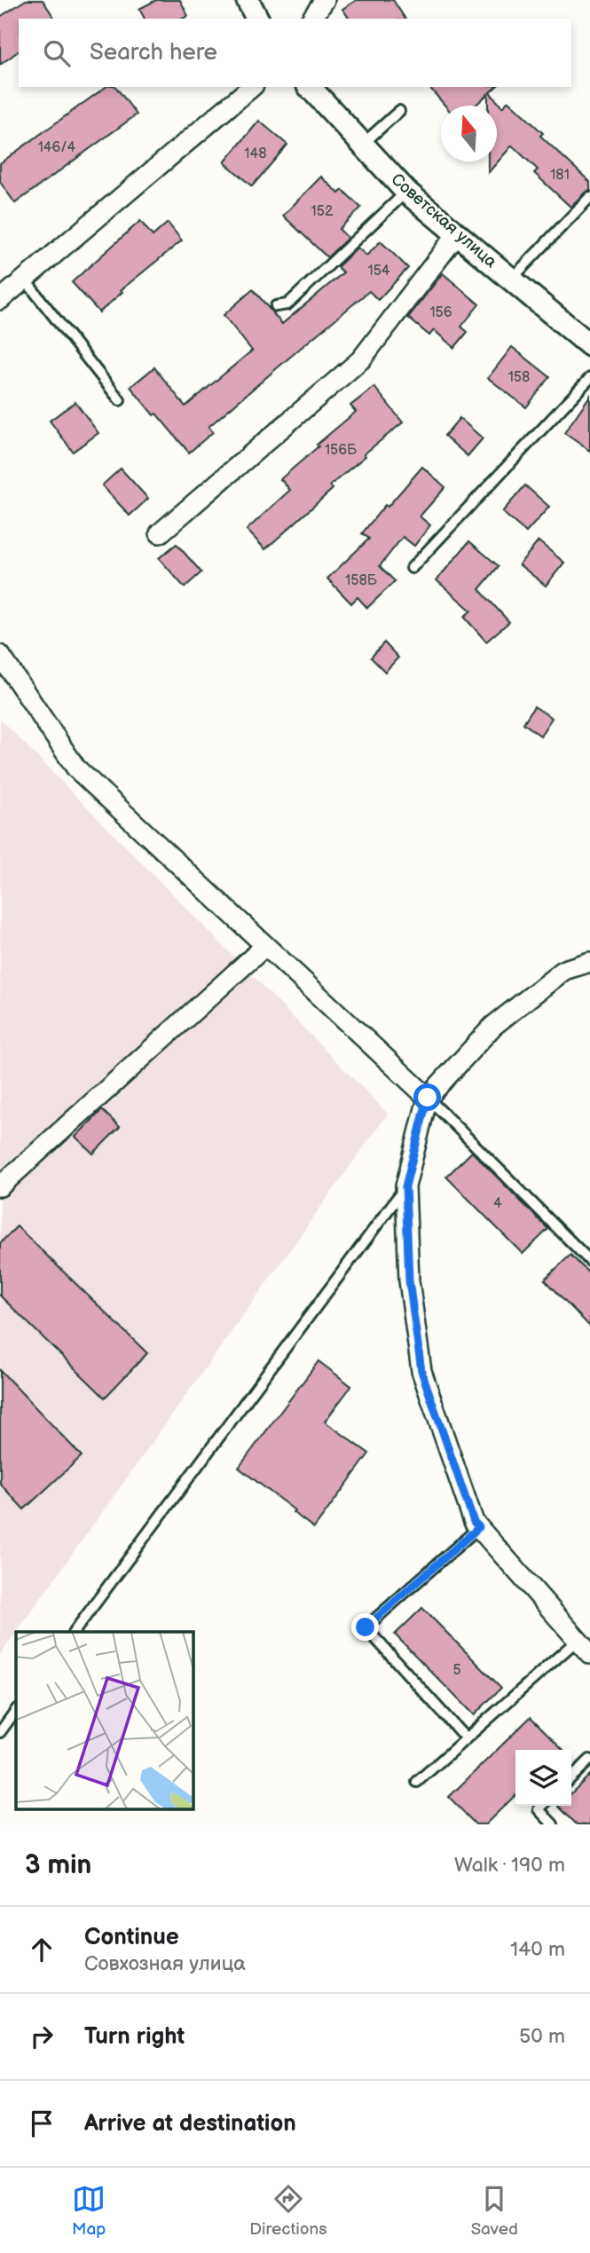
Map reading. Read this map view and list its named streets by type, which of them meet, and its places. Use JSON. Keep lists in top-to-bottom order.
{
  "streets": {
    "street": ["Советская улица"]
  },
  "house_numbers": [
    "146/4",
    "148",
    "181",
    "152",
    "154",
    "156",
    "158",
    "156Б",
    "158Б",
    "4",
    "5"
  ],
  "north": "top",
  "page": {
    "search": "Search here",
    "heading": ["3 min", "Walk · 190 m"],
    "list": [
      ["Continue", "Совхозная улица", "140 m"],
      ["Turn right", "50 m"],
      "Arrive at destination"
    ],
    "nav": ["Map", "Directions", "Saved"]
  }
}
